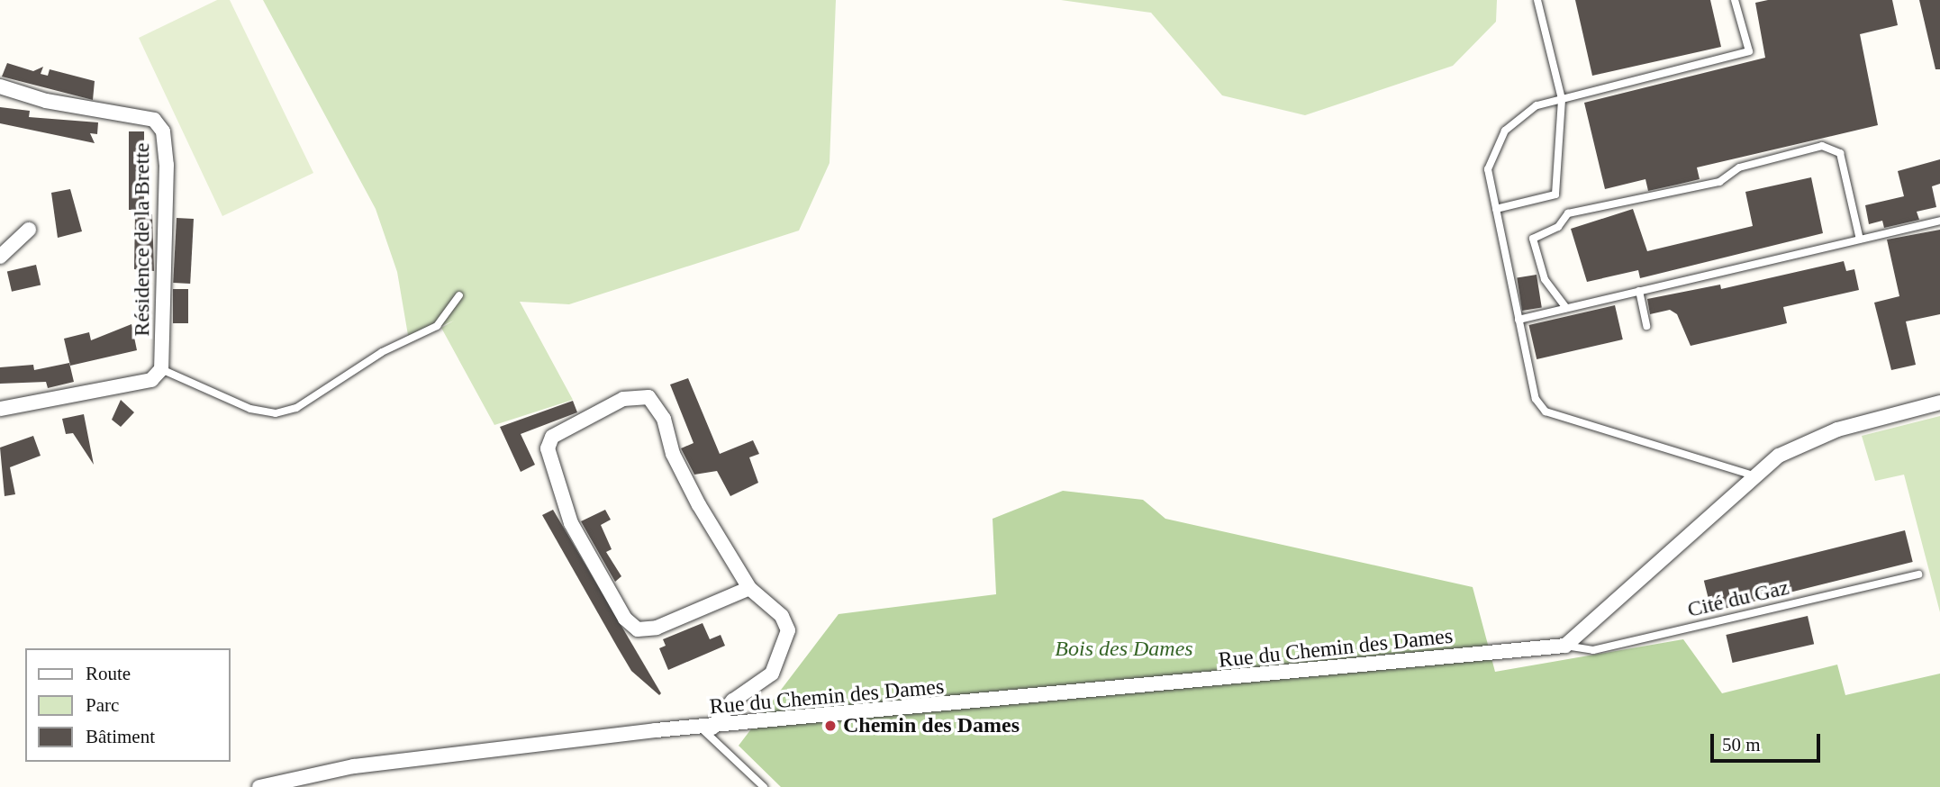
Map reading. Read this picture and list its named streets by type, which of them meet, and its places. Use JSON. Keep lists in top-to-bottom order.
{
  "streets": {
    "street": ["Résidence de la Brette", "Rue du Chemin des Dames"],
    "lane": ["Cité du Gaz"]
  },
  "crossings": [
    ["Cité du Gaz", "Rue du Chemin des Dames"]
  ],
  "parks": ["Bois des Dames"],
  "places": ["Chemin des Dames"],
  "legend": ["Route", "Parc", "Bâtiment"],
  "scale_bar": "50 m"
}
